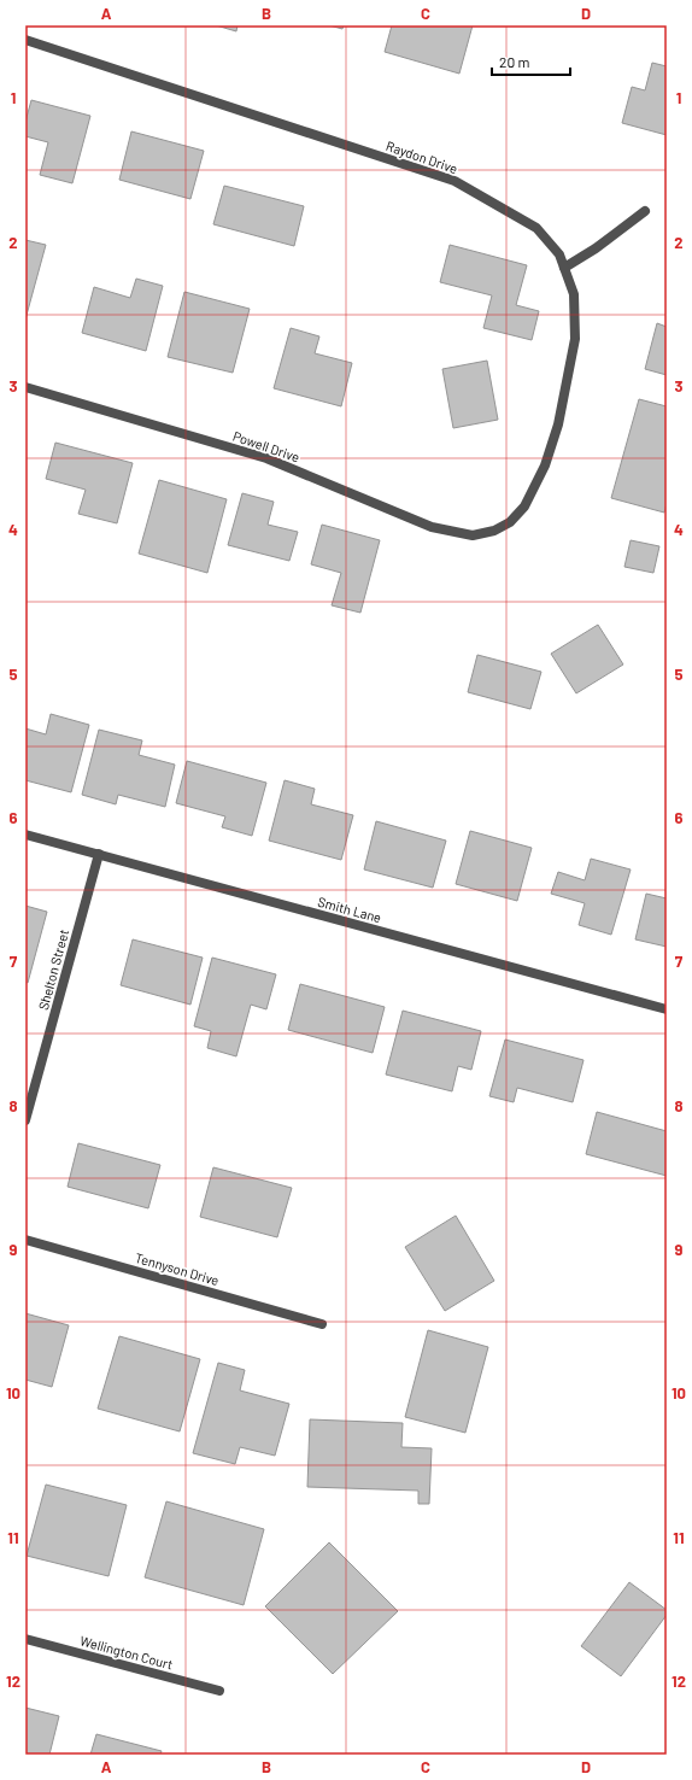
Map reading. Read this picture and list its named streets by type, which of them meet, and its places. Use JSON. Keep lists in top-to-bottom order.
{
  "streets": {
    "street": [
      "Raydon Drive",
      "Powell Drive",
      "Smith Lane",
      "Shelton Street",
      "Tennyson Drive",
      "Wellington Court"
    ]
  },
  "crossings": [
    ["Raydon Drive", "Powell Drive"],
    ["Smith Lane", "Shelton Street"]
  ],
  "scale_bar": "20 m",
  "grid": {
    "columns": [
      "A",
      "B",
      "C",
      "D"
    ],
    "rows": [
      "1",
      "2",
      "3",
      "4",
      "5",
      "6",
      "7",
      "8",
      "9",
      "10",
      "11",
      "12"
    ]
  }
}
